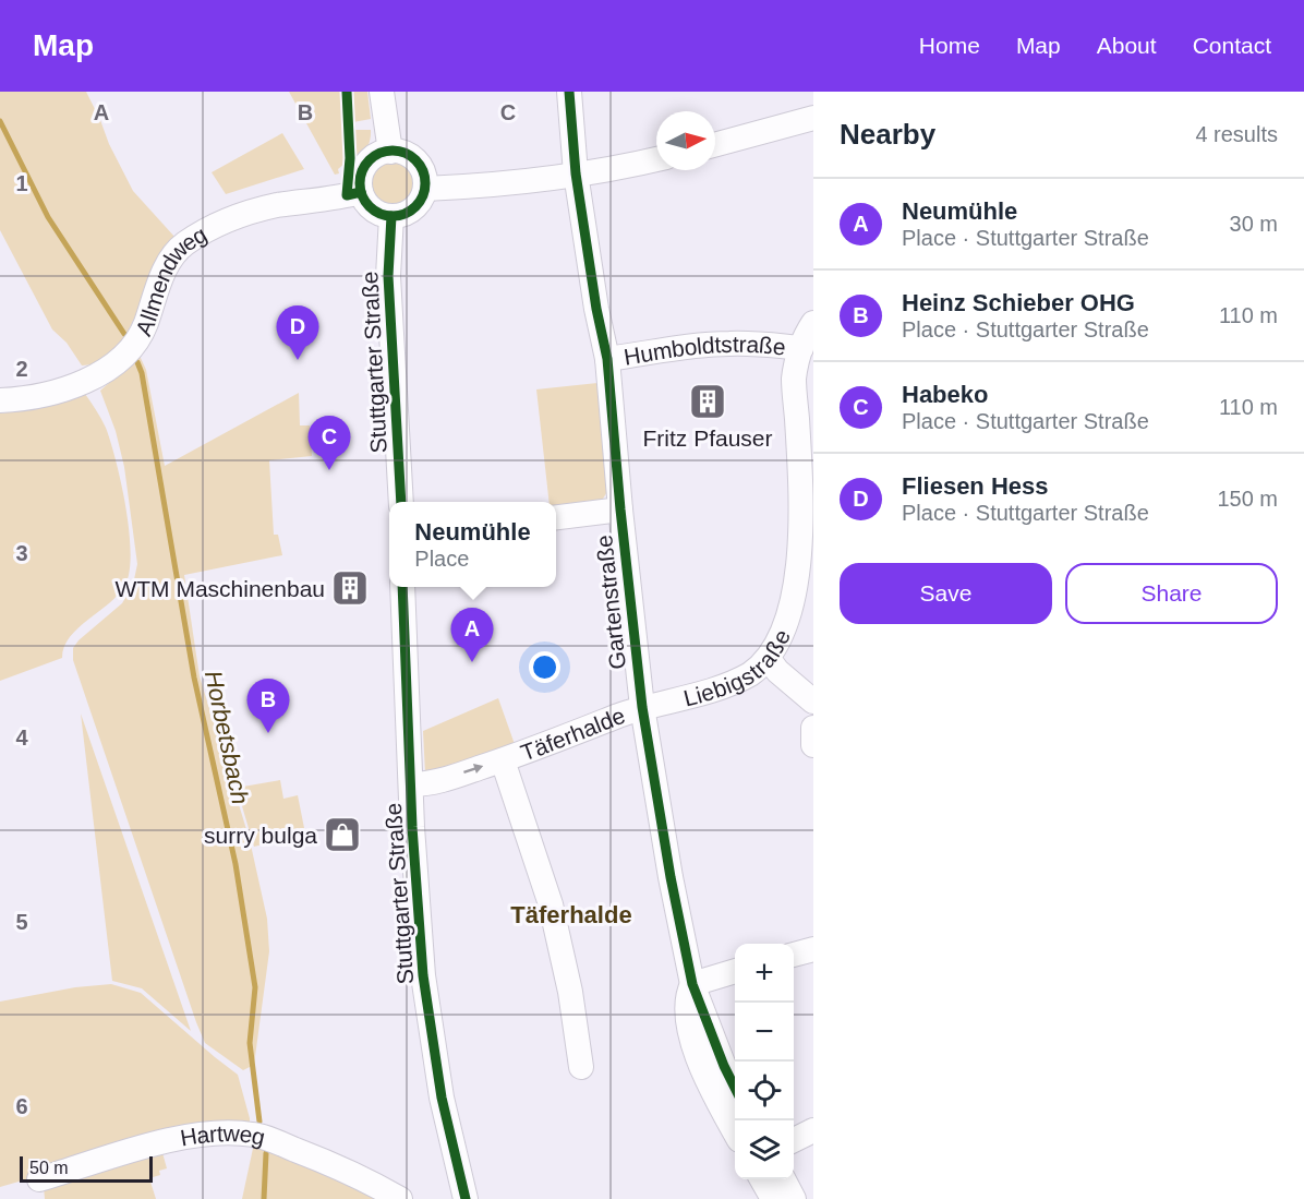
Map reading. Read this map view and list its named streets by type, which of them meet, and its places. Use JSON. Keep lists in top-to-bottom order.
{
  "streets": {
    "street": [
      "Allmendweg",
      "Humboldtstraße",
      "Stuttgarter Straße",
      "Gartenstraße",
      "Liebigstraße",
      "Täferhalde",
      "Hartweg"
    ]
  },
  "crossings": [
    ["Allmendweg", "Stuttgarter Straße"],
    ["Humboldtstraße", "Gartenstraße"],
    ["Humboldtstraße", "Liebigstraße"],
    ["Stuttgarter Straße", "Täferhalde"],
    ["Gartenstraße", "Liebigstraße"],
    ["Gartenstraße", "Täferhalde"],
    ["Liebigstraße", "Täferhalde"]
  ],
  "districts": ["Täferhalde"],
  "water": ["Horbetsbach"],
  "places": {
    "building": ["Fritz Pfauser", "WTM Maschinenbau"],
    "shop": ["surry bulga"]
  },
  "scale_bar": "50 m",
  "north": "right",
  "page": {
    "header": "Map",
    "nav": [
      "Home",
      "Map",
      "About",
      "Contact"
    ],
    "heading": ["Nearby", "4 results"],
    "list": [
      {
        "mark": "A",
        "name": "Neumühle",
        "note": "Place · Stuttgarter Straße",
        "value": "30 m"
      },
      {
        "mark": "B",
        "name": "Heinz Schieber OHG",
        "note": "Place · Stuttgarter Straße",
        "value": "110 m"
      },
      {
        "mark": "C",
        "name": "Habeko",
        "note": "Place · Stuttgarter Straße",
        "value": "110 m"
      },
      {
        "mark": "D",
        "name": "Fliesen Hess",
        "note": "Place · Stuttgarter Straße",
        "value": "150 m"
      }
    ],
    "pins": [
      "D",
      "C",
      "A",
      "B"
    ],
    "popup": ["Neumühle", "Place"],
    "buttons": ["Save", "Share"],
    "map_buttons": ["+", "−"],
    "scale": "50 m"
  },
  "grid": {
    "columns": ["A", "B", "C"],
    "rows": [
      "1",
      "2",
      "3",
      "4",
      "5",
      "6"
    ]
  }
}
